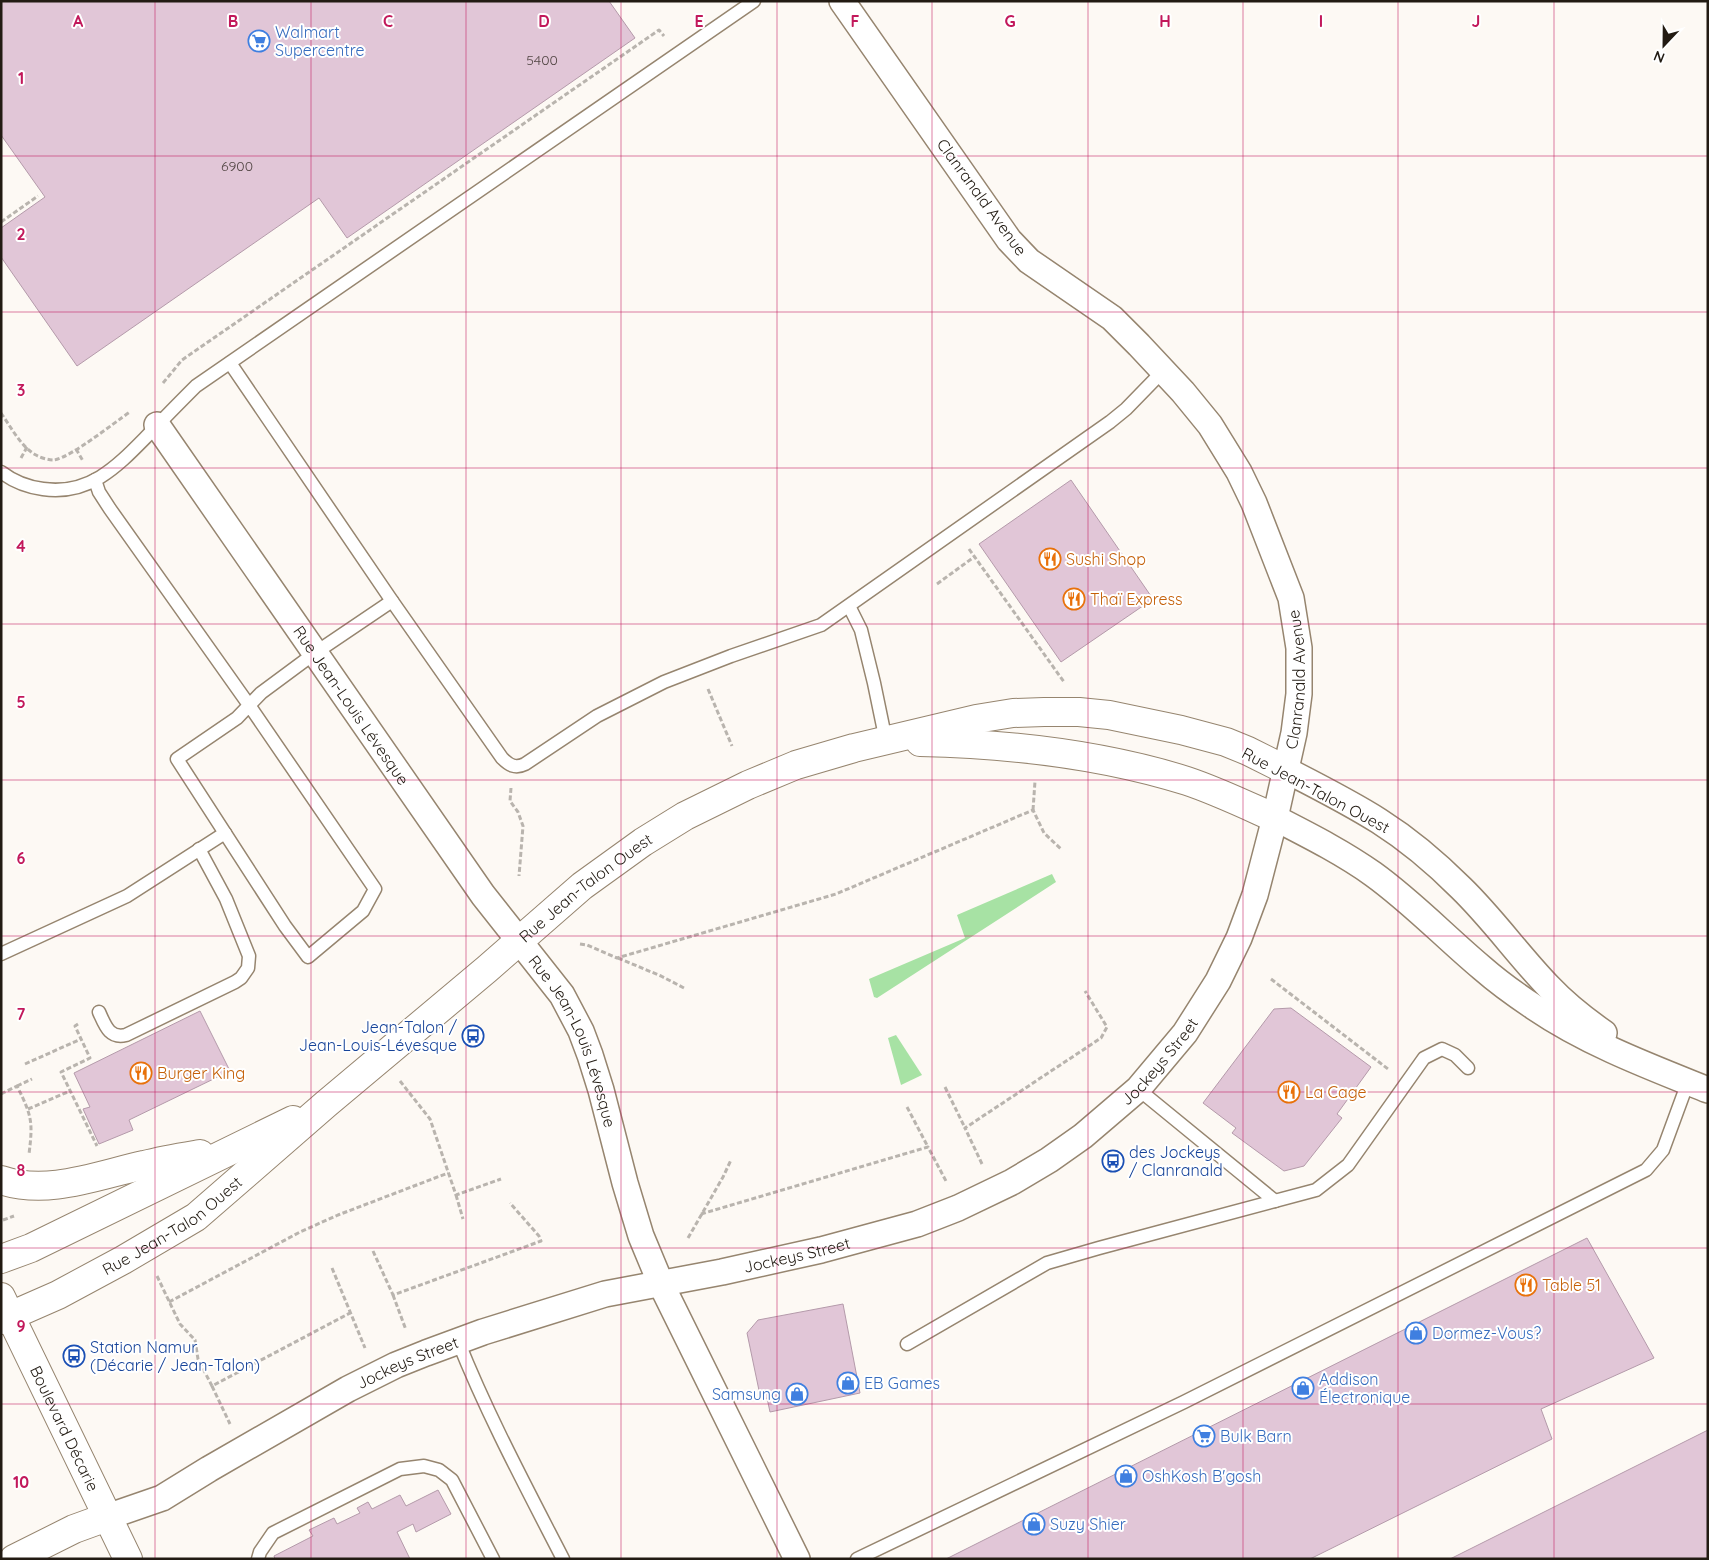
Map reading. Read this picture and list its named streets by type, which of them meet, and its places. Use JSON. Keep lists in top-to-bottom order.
{
  "streets": {
    "street": [
      "Clanranald Avenue",
      "Rue Jean-Louis Lévesque",
      "Rue Jean-Talon Ouest",
      "Jockeys Street",
      "Boulevard Décarie"
    ]
  },
  "crossings": [
    ["Clanranald Avenue", "Rue Jean-Talon Ouest"],
    ["Clanranald Avenue", "Jockeys Street"],
    ["Rue Jean-Louis Lévesque", "Rue Jean-Talon Ouest"],
    ["Rue Jean-Louis Lévesque", "Jockeys Street"],
    ["Rue Jean-Talon Ouest", "Jockeys Street"],
    ["Rue Jean-Talon Ouest", "Boulevard Décarie"],
    ["Jockeys Street", "Boulevard Décarie"]
  ],
  "places": {
    "supermarket": ["Walmart Supercentre", "Bulk Barn"],
    "restaurant": [
      "Sushi Shop",
      "Thaï Express",
      "Burger King",
      "La Cage",
      "Table 51"
    ],
    "bus stop": ["Jean-Talon / Jean-Louis-Lévesque", "des Jockeys / Clanranald", "Station Namur (Décarie / Jean-Talon)"],
    "shop": [
      "Dormez-Vous?",
      "EB Games",
      "Addison Électronique",
      "Samsung",
      "OshKosh B'gosh",
      "Suzy Shier"
    ]
  },
  "house_numbers": ["5400", "6900"],
  "north": "bottom",
  "grid": {
    "columns": [
      "A",
      "B",
      "C",
      "D",
      "E",
      "F",
      "G",
      "H",
      "I",
      "J"
    ],
    "rows": [
      "1",
      "2",
      "3",
      "4",
      "5",
      "6",
      "7",
      "8",
      "9",
      "10"
    ]
  }
}
